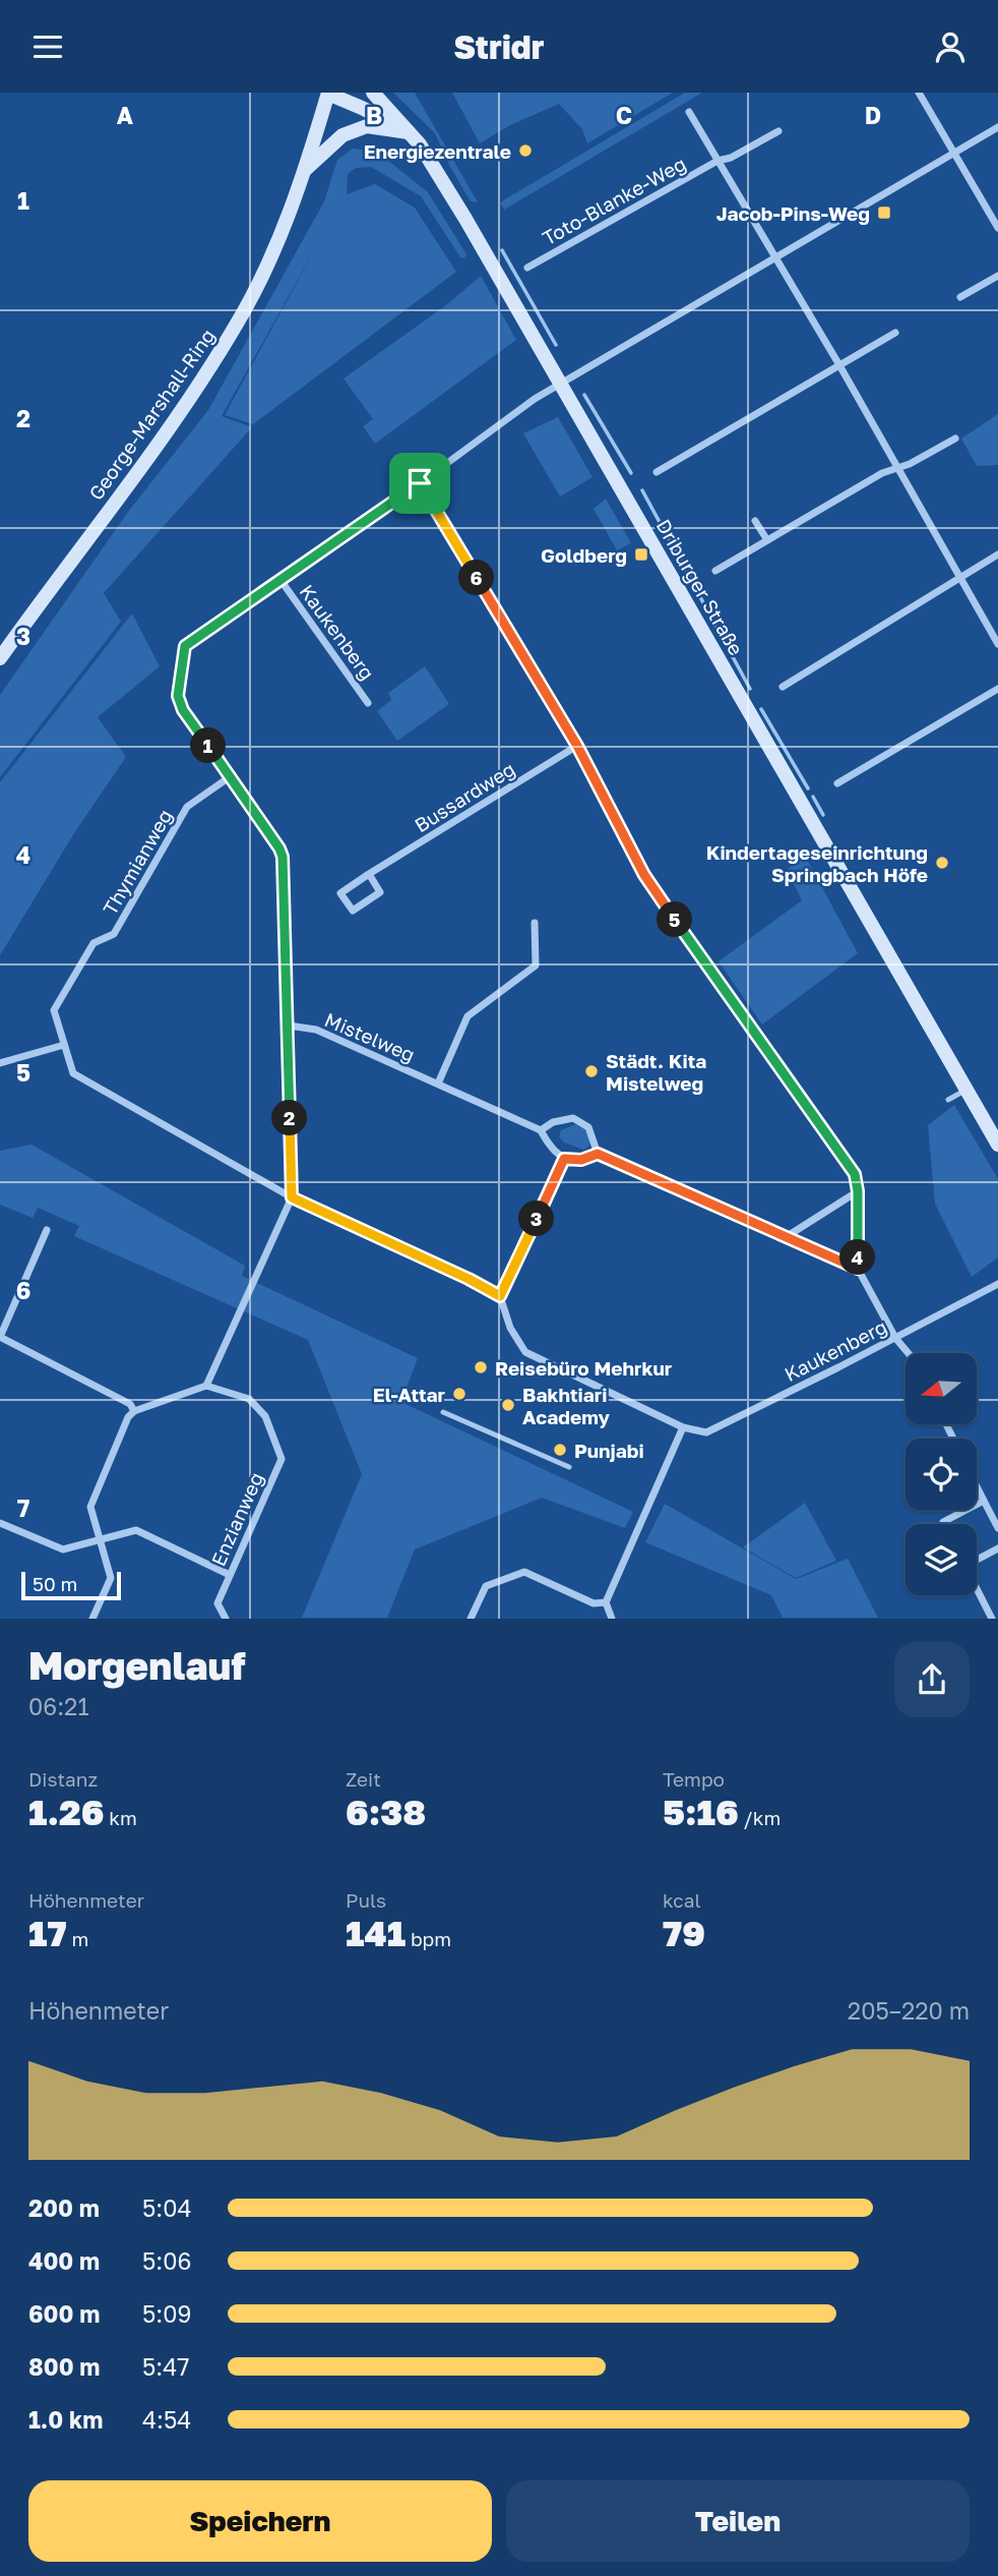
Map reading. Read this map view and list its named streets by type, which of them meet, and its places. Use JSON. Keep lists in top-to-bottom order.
{
  "streets": {
    "main road": ["George-Marshall-Ring", "Driburger Straße"],
    "street": [
      "Toto-Blanke-Weg",
      "Kaukenberg",
      "Bussardweg",
      "Thymianweg",
      "Mistelweg",
      "Enzianweg"
    ]
  },
  "crossings": [
    ["Toto-Blanke-Weg", "Kaukenberg"],
    ["George-Marshall-Ring", "Driburger Straße"],
    ["Driburger Straße", "Kaukenberg"],
    ["Kaukenberg", "Thymianweg"],
    ["Kaukenberg", "Mistelweg"]
  ],
  "places": {
    "other": [
      "Energiezentrale",
      "Kindertageseinrichtung Springbach Höfe",
      "Städt. Kita Mistelweg",
      "Reisebüro Mehrkur",
      "El-Attar",
      "Bakhtiari Academy",
      "Punjabi"
    ],
    "transit": ["Jacob-Pins-Weg", "Goldberg"]
  },
  "scale_bar": "50 m",
  "north": "left",
  "page": {
    "header": "Stridr",
    "pins": [
      "6",
      "1",
      "5",
      "2",
      "3",
      "4"
    ],
    "scale": "50 m",
    "heading": ["Morgenlauf", "06:21"],
    "stats": [
      ["Distanz", "1.26 km"],
      ["Zeit", "6:38"],
      ["Tempo", "5:16 /km"],
      ["Höhenmeter", "17 m"],
      ["Puls", "141 bpm"],
      ["kcal", "79"]
    ],
    "chart": ["Höhenmeter", "205–220 m"],
    "list": [
      {
        "name": "200 m",
        "note": "5:04"
      },
      {
        "name": "400 m",
        "note": "5:06"
      },
      {
        "name": "600 m",
        "note": "5:09"
      },
      {
        "name": "800 m",
        "note": "5:47"
      },
      {
        "name": "1.0 km",
        "note": "4:54"
      }
    ],
    "buttons": ["Speichern", "Teilen"]
  },
  "grid": {
    "columns": [
      "A",
      "B",
      "C",
      "D"
    ],
    "rows": [
      "1",
      "2",
      "3",
      "4",
      "5",
      "6",
      "7"
    ]
  }
}
